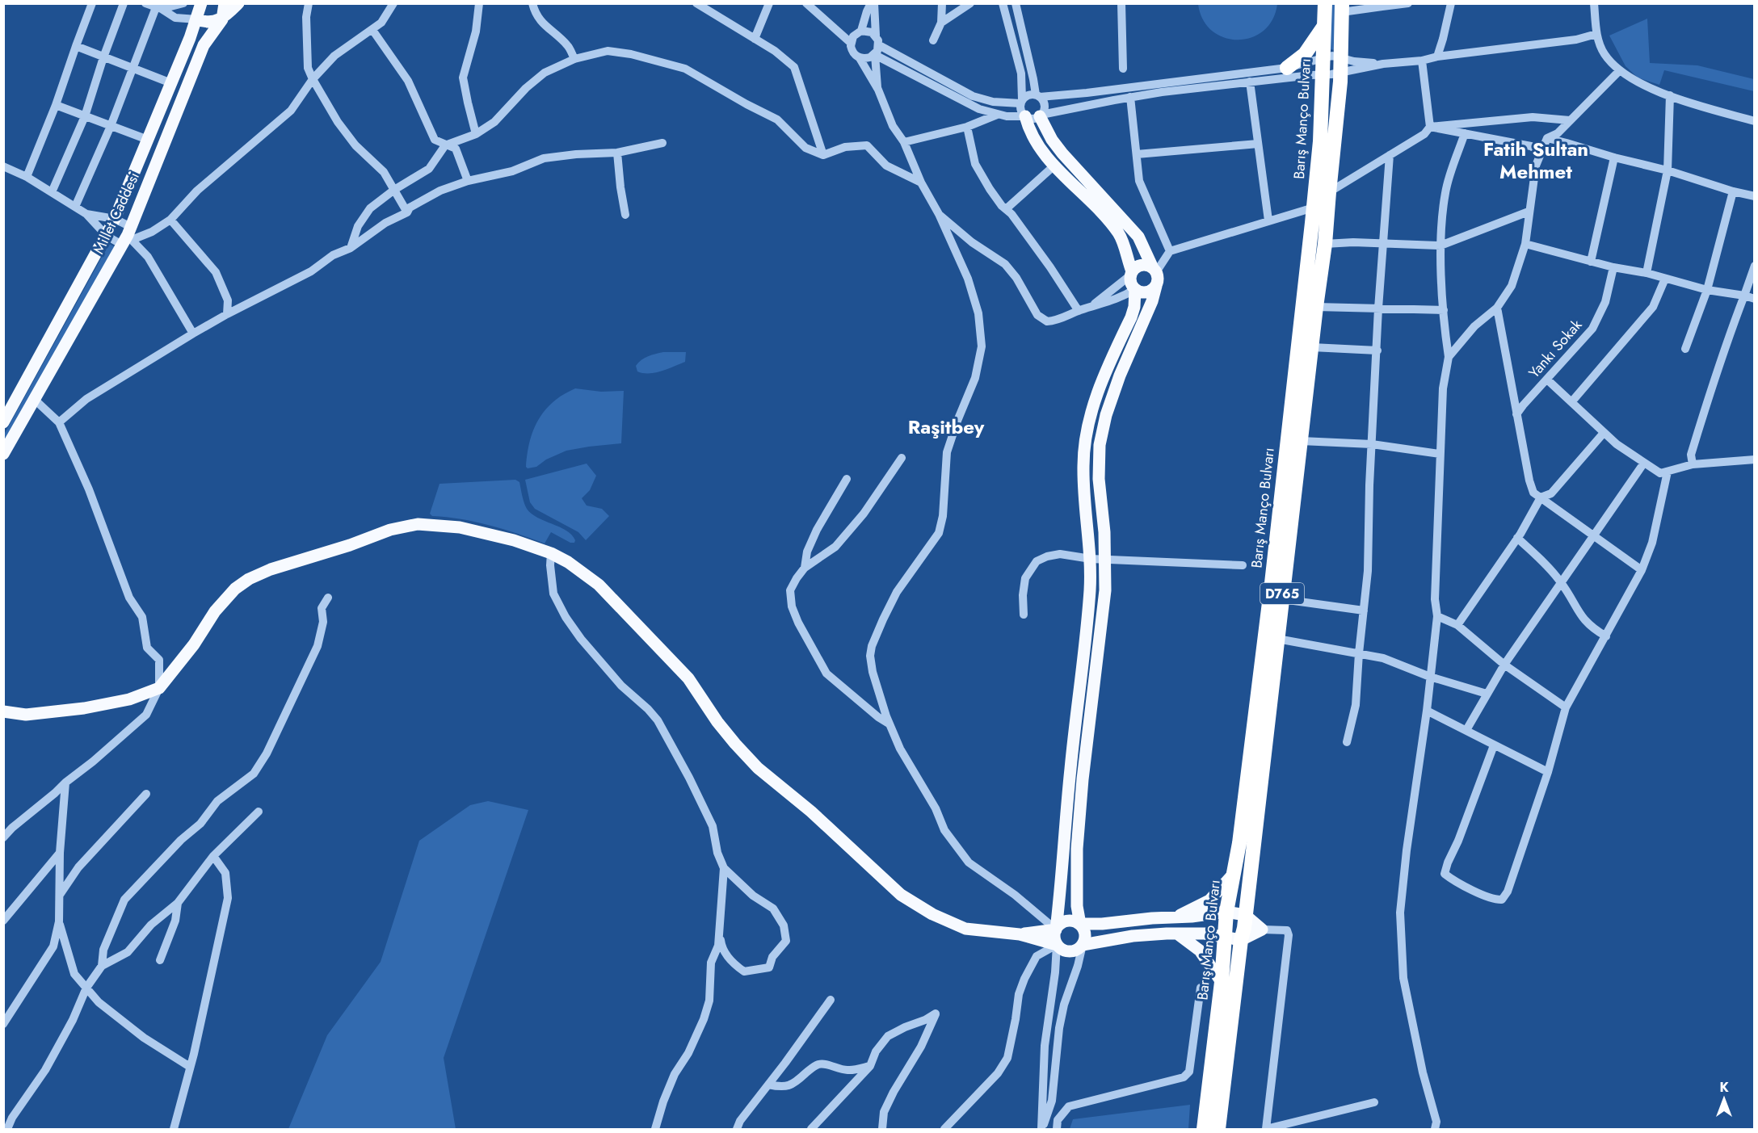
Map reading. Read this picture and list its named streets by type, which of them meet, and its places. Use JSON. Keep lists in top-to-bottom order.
{
  "streets": {
    "highway": ["Barış Manço Bulvarı", "D765"],
    "main road": ["Millet Caddesi"],
    "street": ["Yankı Sokak"]
  },
  "districts": ["Fatih Sultan Mehmet", "Raşitbey"],
  "north": "top"
}
